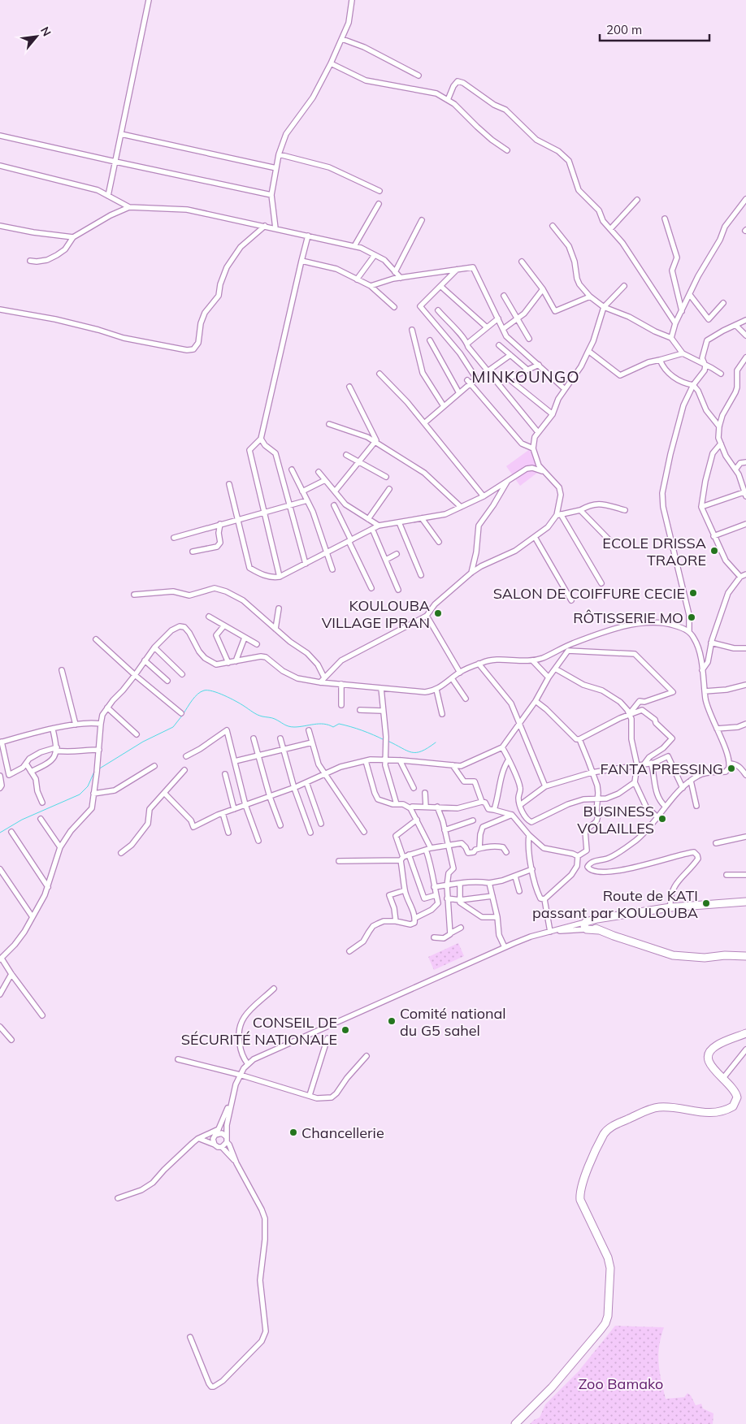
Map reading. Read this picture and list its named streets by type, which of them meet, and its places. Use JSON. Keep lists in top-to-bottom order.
{
  "districts": ["MINKOUNGO"],
  "parks": ["Zoo Bamako"],
  "places": [
    "ECOLE DRISSA TRAORE",
    "SALON DE COIFFURE CECIE",
    "KOULOUBA VILLAGE IPRAN",
    "RÔTISSERIE MO",
    "FANTA PRESSING",
    "BUSINESS VOLAILLES",
    "Route de KATI passant par KOULOUBA",
    "Comité national du G5 sahel",
    "CONSEIL DE SÉCURITÉ NATIONALE",
    "Chancellerie"
  ],
  "scale_bar": "200 m",
  "north": "top right"
}
